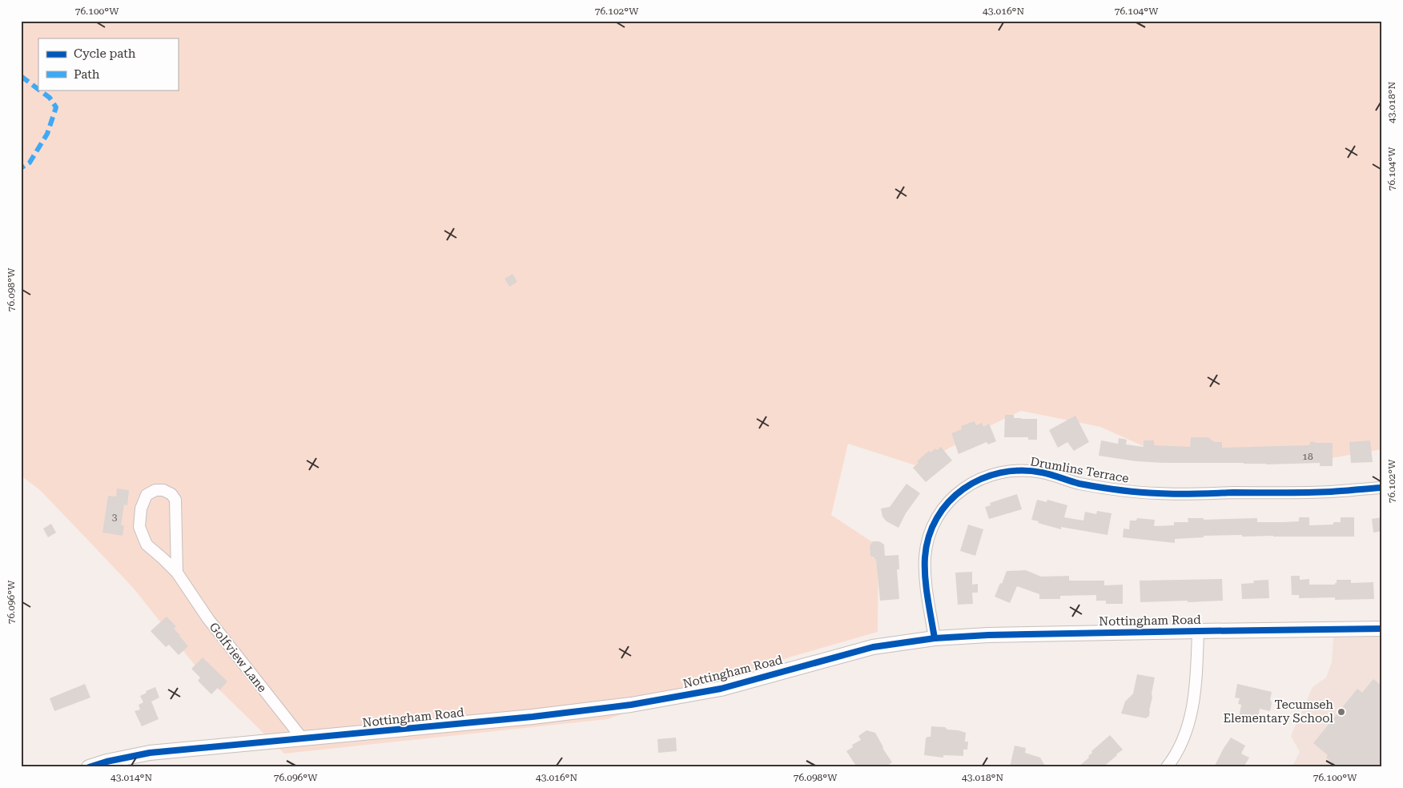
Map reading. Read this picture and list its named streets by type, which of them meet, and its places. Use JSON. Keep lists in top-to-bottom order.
{
  "streets": {
    "street": ["Drumlins Terrace", "Nottingham Road", "Golfview Lane"]
  },
  "crossings": [
    ["Drumlins Terrace", "Nottingham Road"],
    ["Nottingham Road", "Golfview Lane"]
  ],
  "places": ["Tecumseh Elementary School"],
  "house_numbers": ["18", "3"],
  "legend": ["Cycle path", "Path"],
  "coordinates": [
    "76.100°W",
    "76.102°W",
    "43.016°N",
    "76.104°W",
    "43.018°N",
    "76.098°W",
    "76.096°W",
    "43.014°N"
  ]
}
